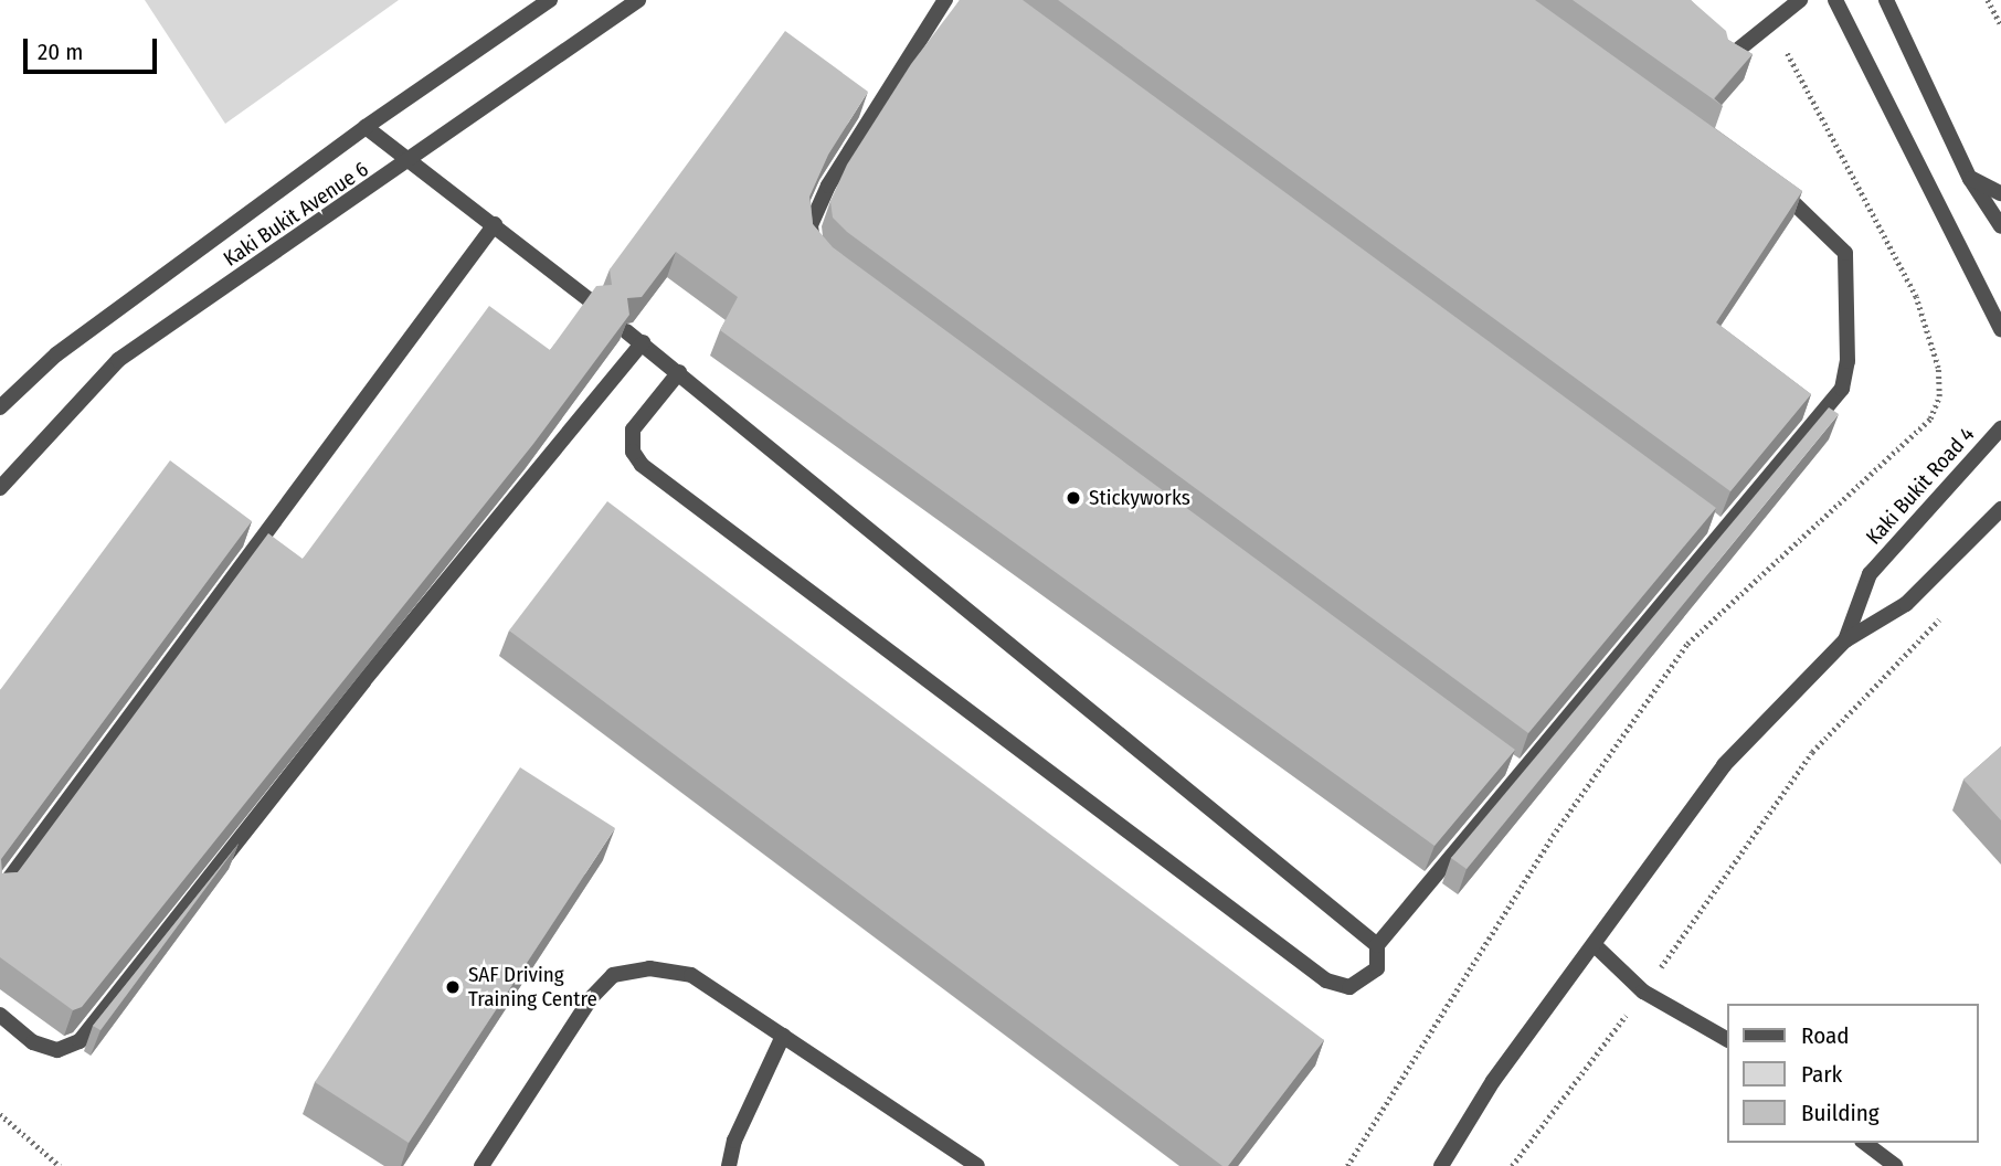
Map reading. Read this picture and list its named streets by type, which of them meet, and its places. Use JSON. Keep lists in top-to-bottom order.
{
  "streets": {
    "street": ["Kaki Bukit Avenue 6", "Kaki Bukit Road 4"]
  },
  "places": ["Stickyworks", "SAF Driving Training Centre"],
  "legend": ["Road", "Park", "Building"],
  "scale_bar": "20 m"
}
